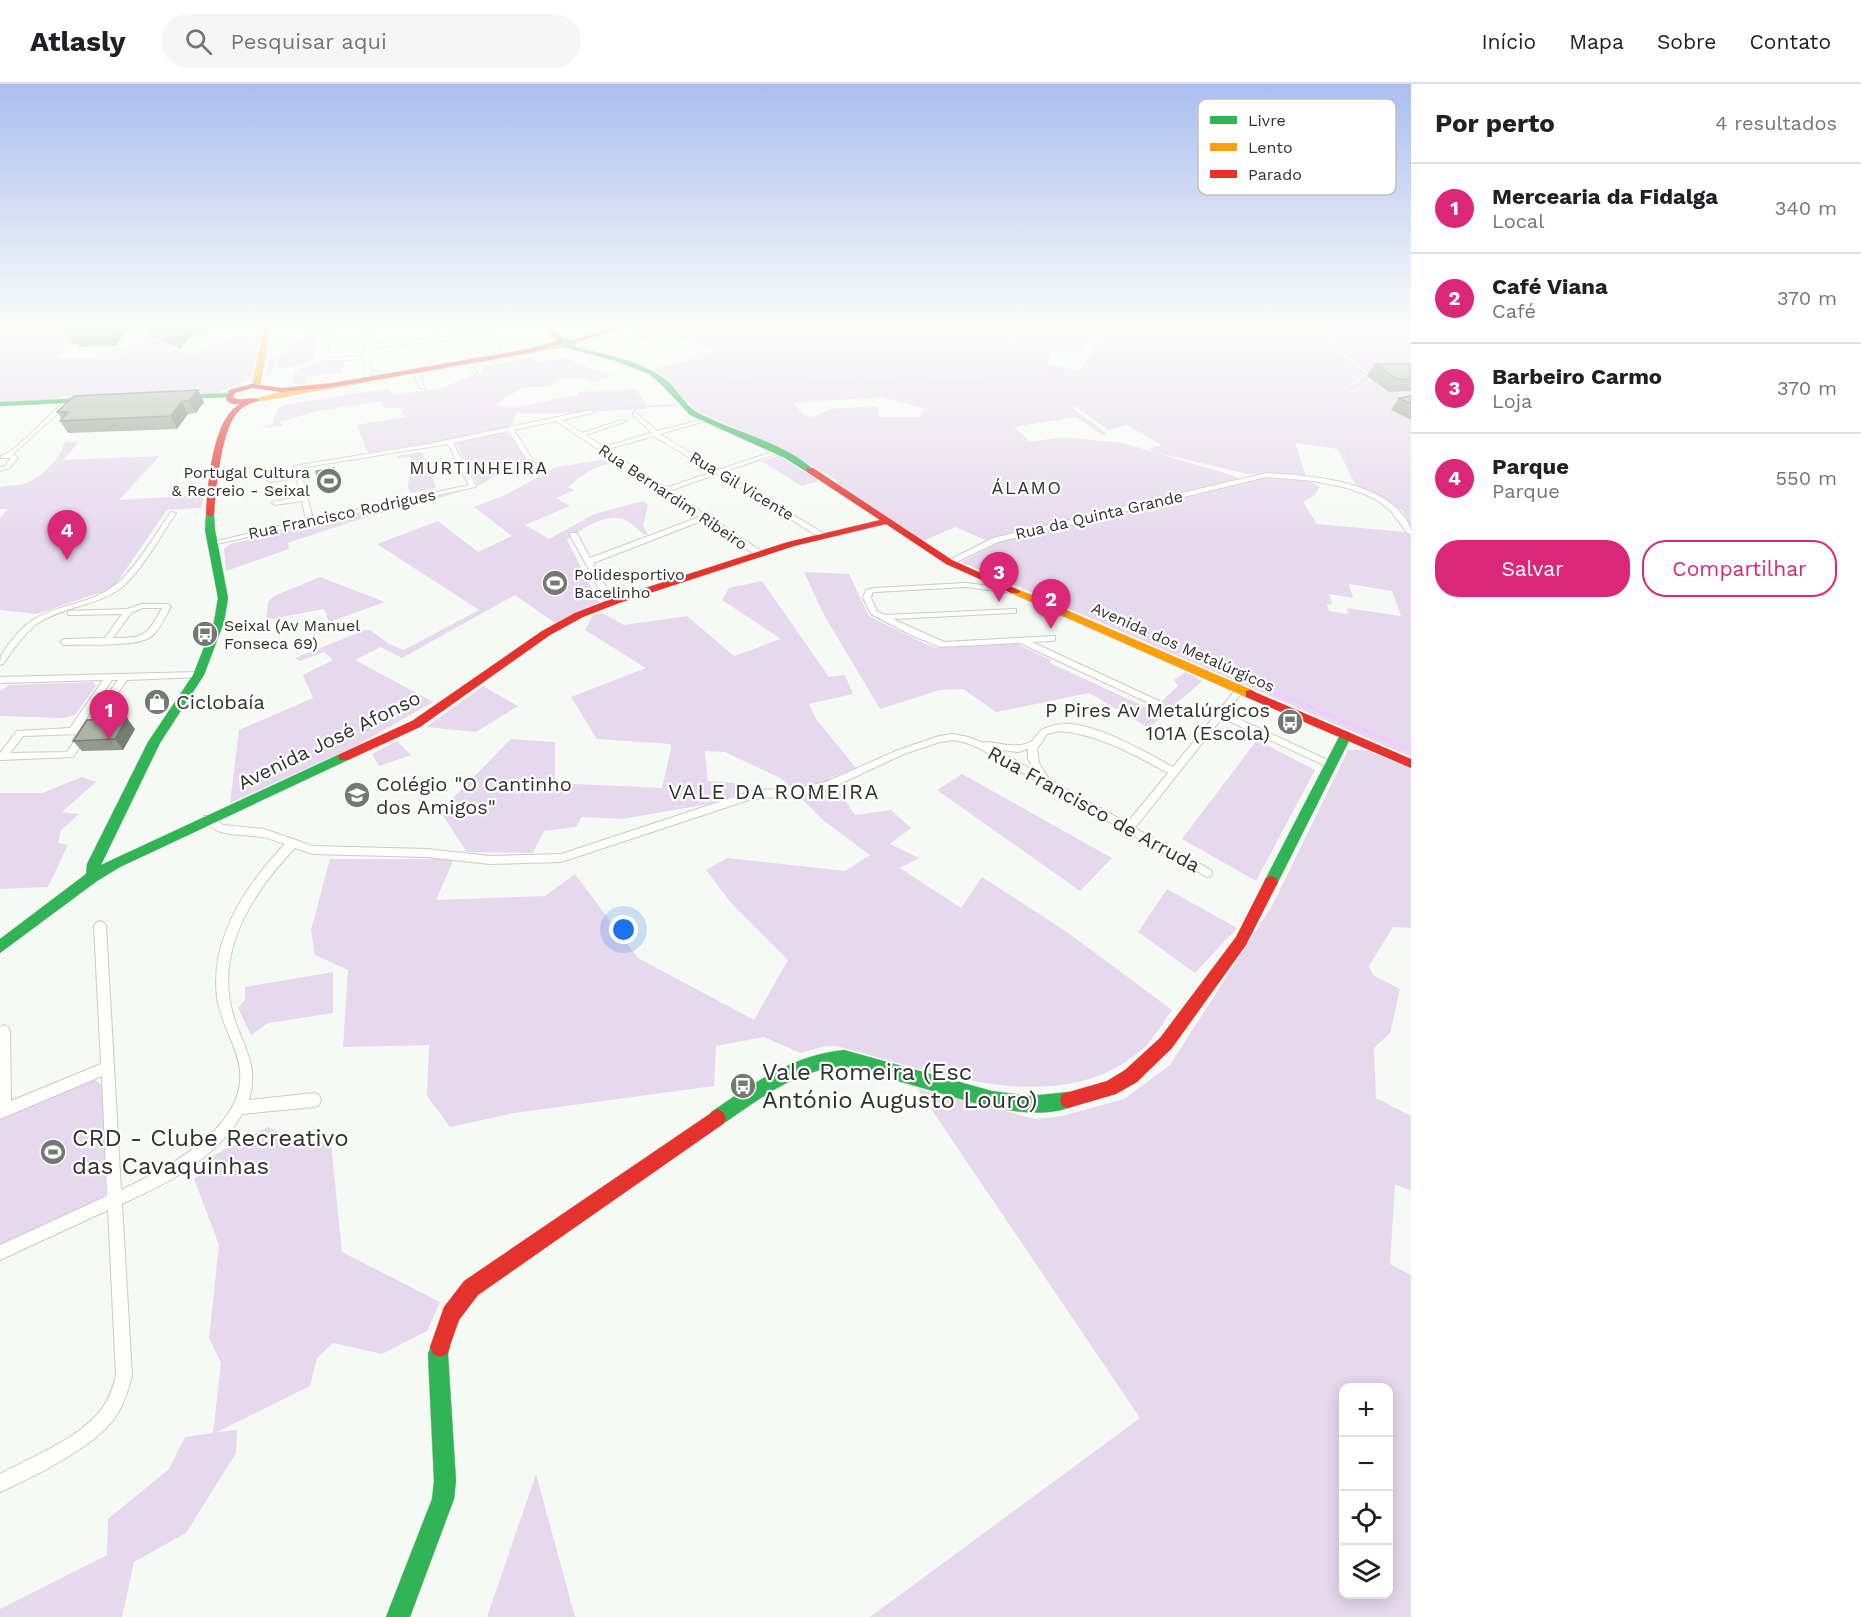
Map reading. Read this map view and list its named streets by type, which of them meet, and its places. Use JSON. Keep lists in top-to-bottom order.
{
  "streets": {
    "main road": ["Avenida dos Metalúrgicos", "Avenida José Afonso"],
    "street": [
      "Rua Gil Vicente",
      "Rua Bernardim Ribeiro",
      "Rua Francisco Rodrigues",
      "Rua da Quinta Grande",
      "Rua Francisco de Arruda"
    ]
  },
  "crossings": [
    ["Rua Gil Vicente", "Avenida José Afonso"],
    ["Rua Bernardim Ribeiro", "Avenida José Afonso"],
    ["Rua da Quinta Grande", "Avenida dos Metalúrgicos"],
    ["Avenida dos Metalúrgicos", "Avenida José Afonso"]
  ],
  "districts": ["MURTINHEIRA", "ÁLAMO", "VALE DA ROMEIRA"],
  "places": {
    "sports": ["Portugal Cultura & Recreio - Seixal", "Polidesportivo Bacelinho", "CRD - Clube Recreativo das Cavaquinhas"],
    "bus stop": ["Seixal (Av Manuel Fonseca 69)", "P Pires Av Metalúrgicos 101A (Escola)", "Vale Romeira (Esc António Augusto Louro)"],
    "shop": ["Ciclobaía"],
    "school or university": ["Colégio \"O Cantinho dos Amigos\""]
  },
  "legend": ["Livre", "Lento", "Parado"],
  "page": {
    "header": "Atlasly",
    "search": "Pesquisar aqui",
    "nav": [
      "Início",
      "Mapa",
      "Sobre",
      "Contato"
    ],
    "heading": ["Por perto", "4 resultados"],
    "list": [
      {
        "mark": "1",
        "name": "Mercearia da Fidalga",
        "note": "Local",
        "value": "340 m"
      },
      {
        "mark": "2",
        "name": "Café Viana",
        "note": "Café",
        "value": "370 m"
      },
      {
        "mark": "3",
        "name": "Barbeiro Carmo",
        "note": "Loja",
        "value": "370 m"
      },
      {
        "mark": "4",
        "name": "Parque",
        "note": "Parque",
        "value": "550 m"
      }
    ],
    "pins": [
      "4",
      "3",
      "2",
      "1"
    ],
    "buttons": ["Salvar", "Compartilhar"],
    "map_buttons": ["+", "−"]
  }
}
